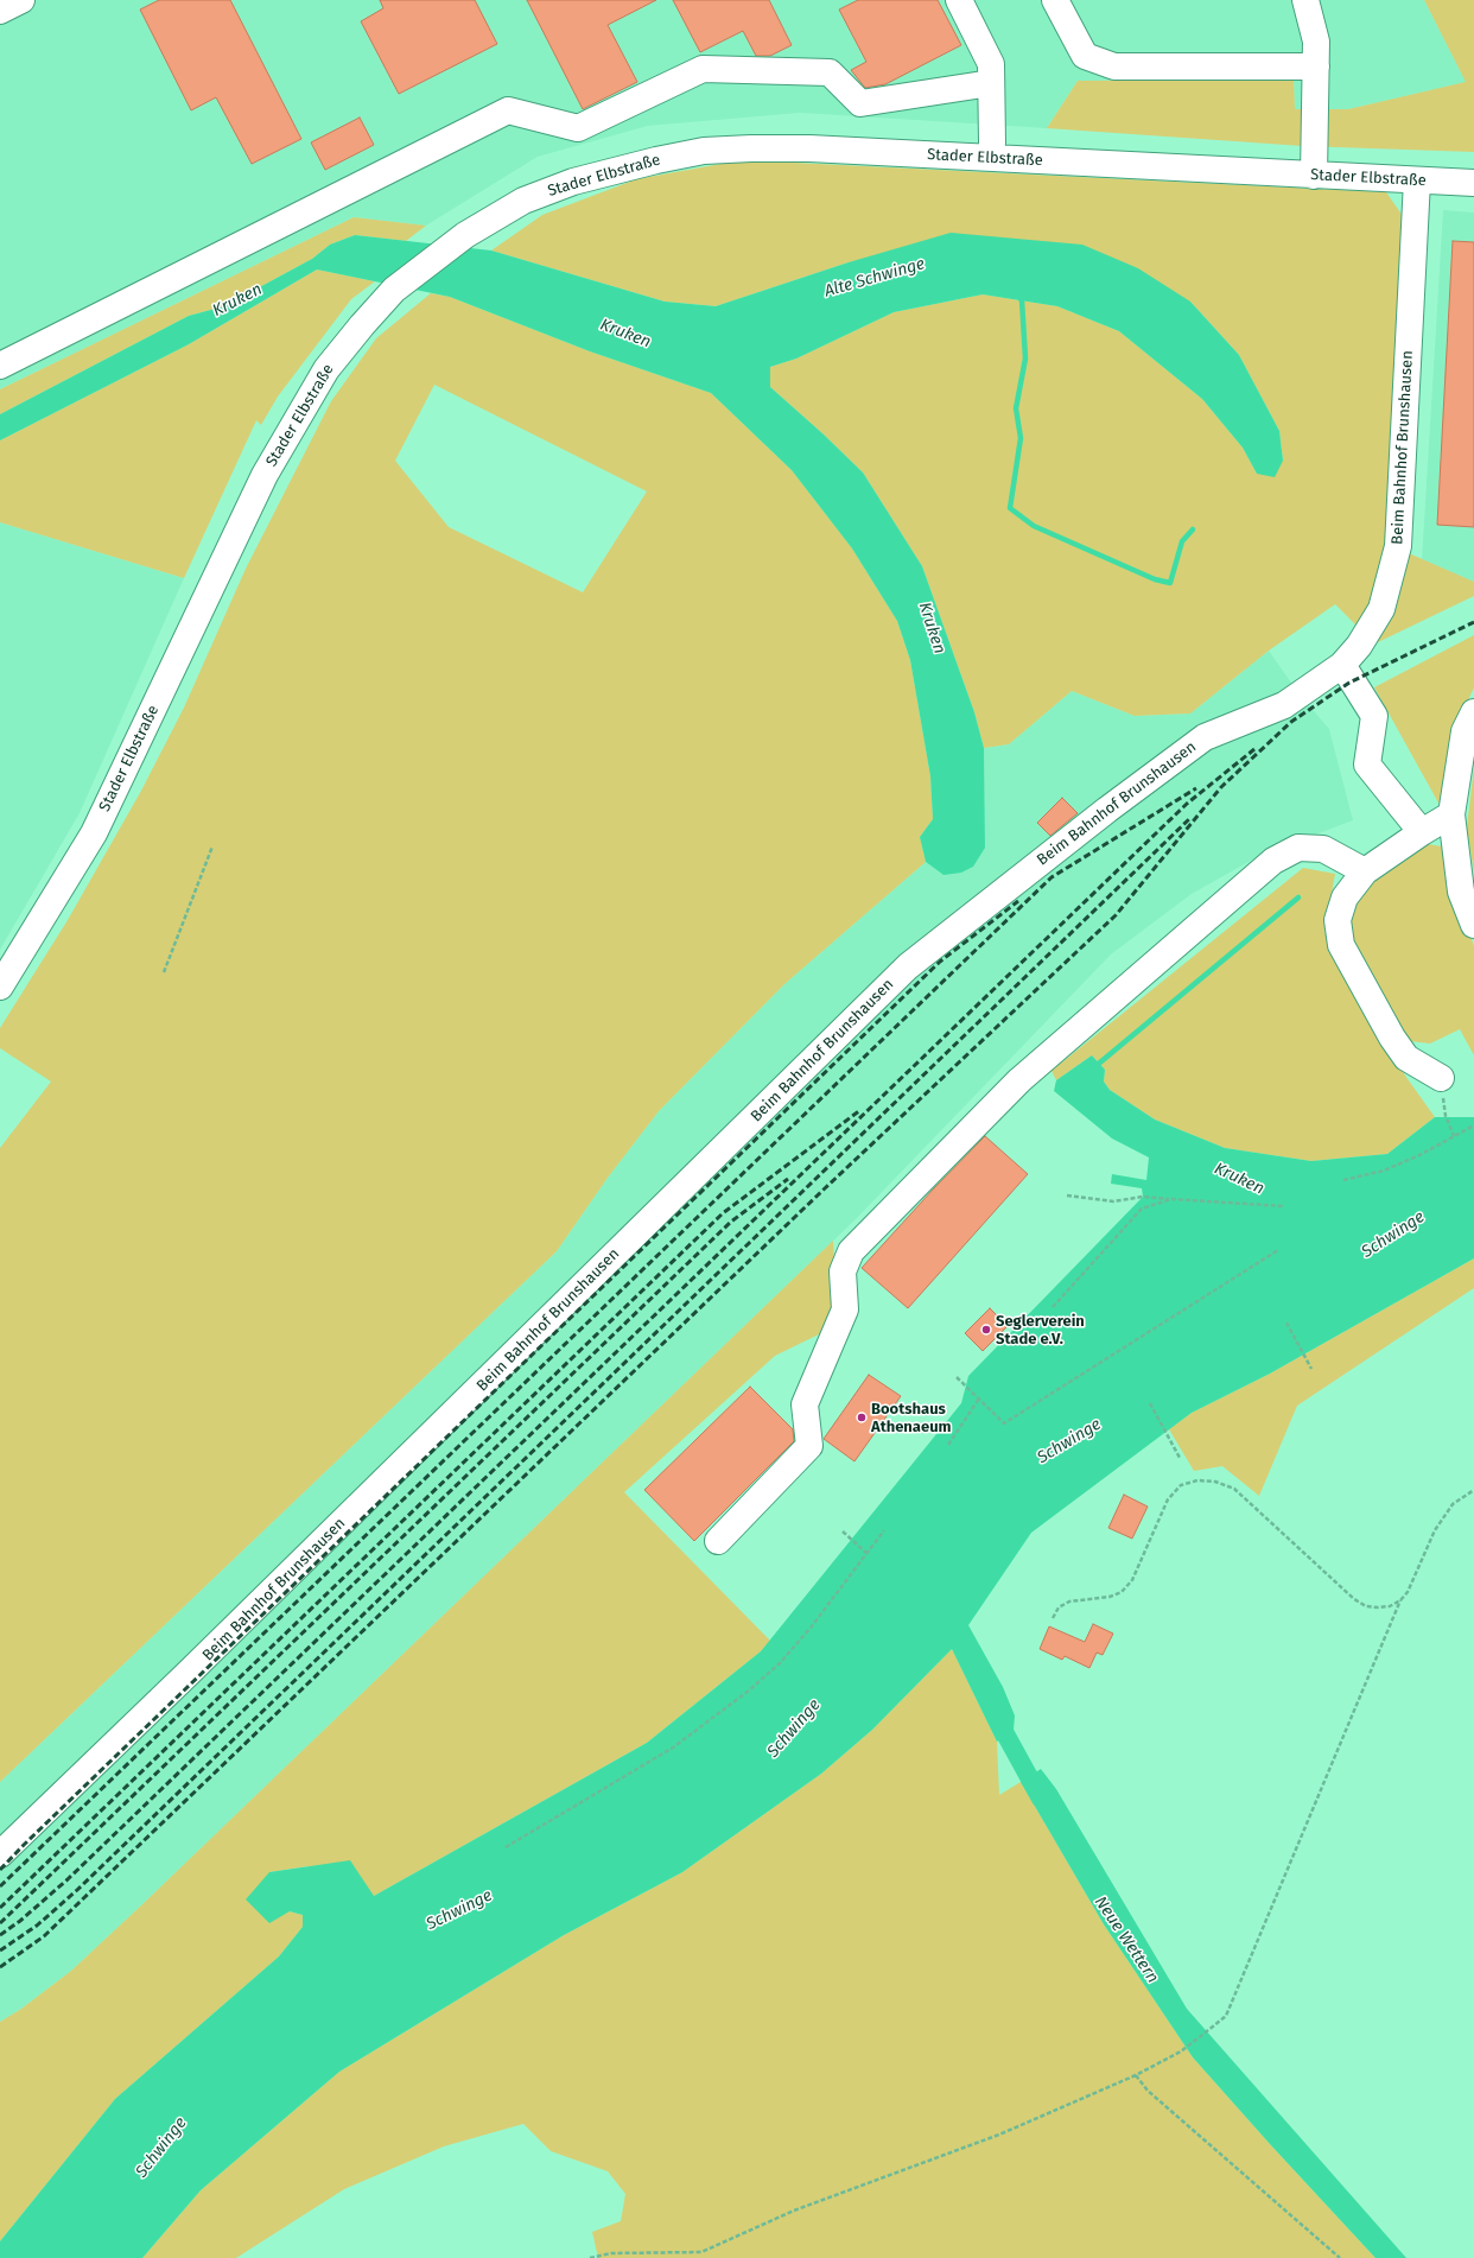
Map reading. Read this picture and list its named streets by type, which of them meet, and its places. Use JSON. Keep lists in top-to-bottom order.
{
  "streets": {
    "street": ["Stader Elbstraße", "Beim Bahnhof Brunshausen"]
  },
  "crossings": [
    ["Stader Elbstraße", "Beim Bahnhof Brunshausen"]
  ],
  "water": [
    "Alte Schwinge",
    "Kruken",
    "Schwinge",
    "Neue Wettern"
  ],
  "places": ["Seglerverein Stade e.V.", "Bootshaus Athenaeum"]
}
